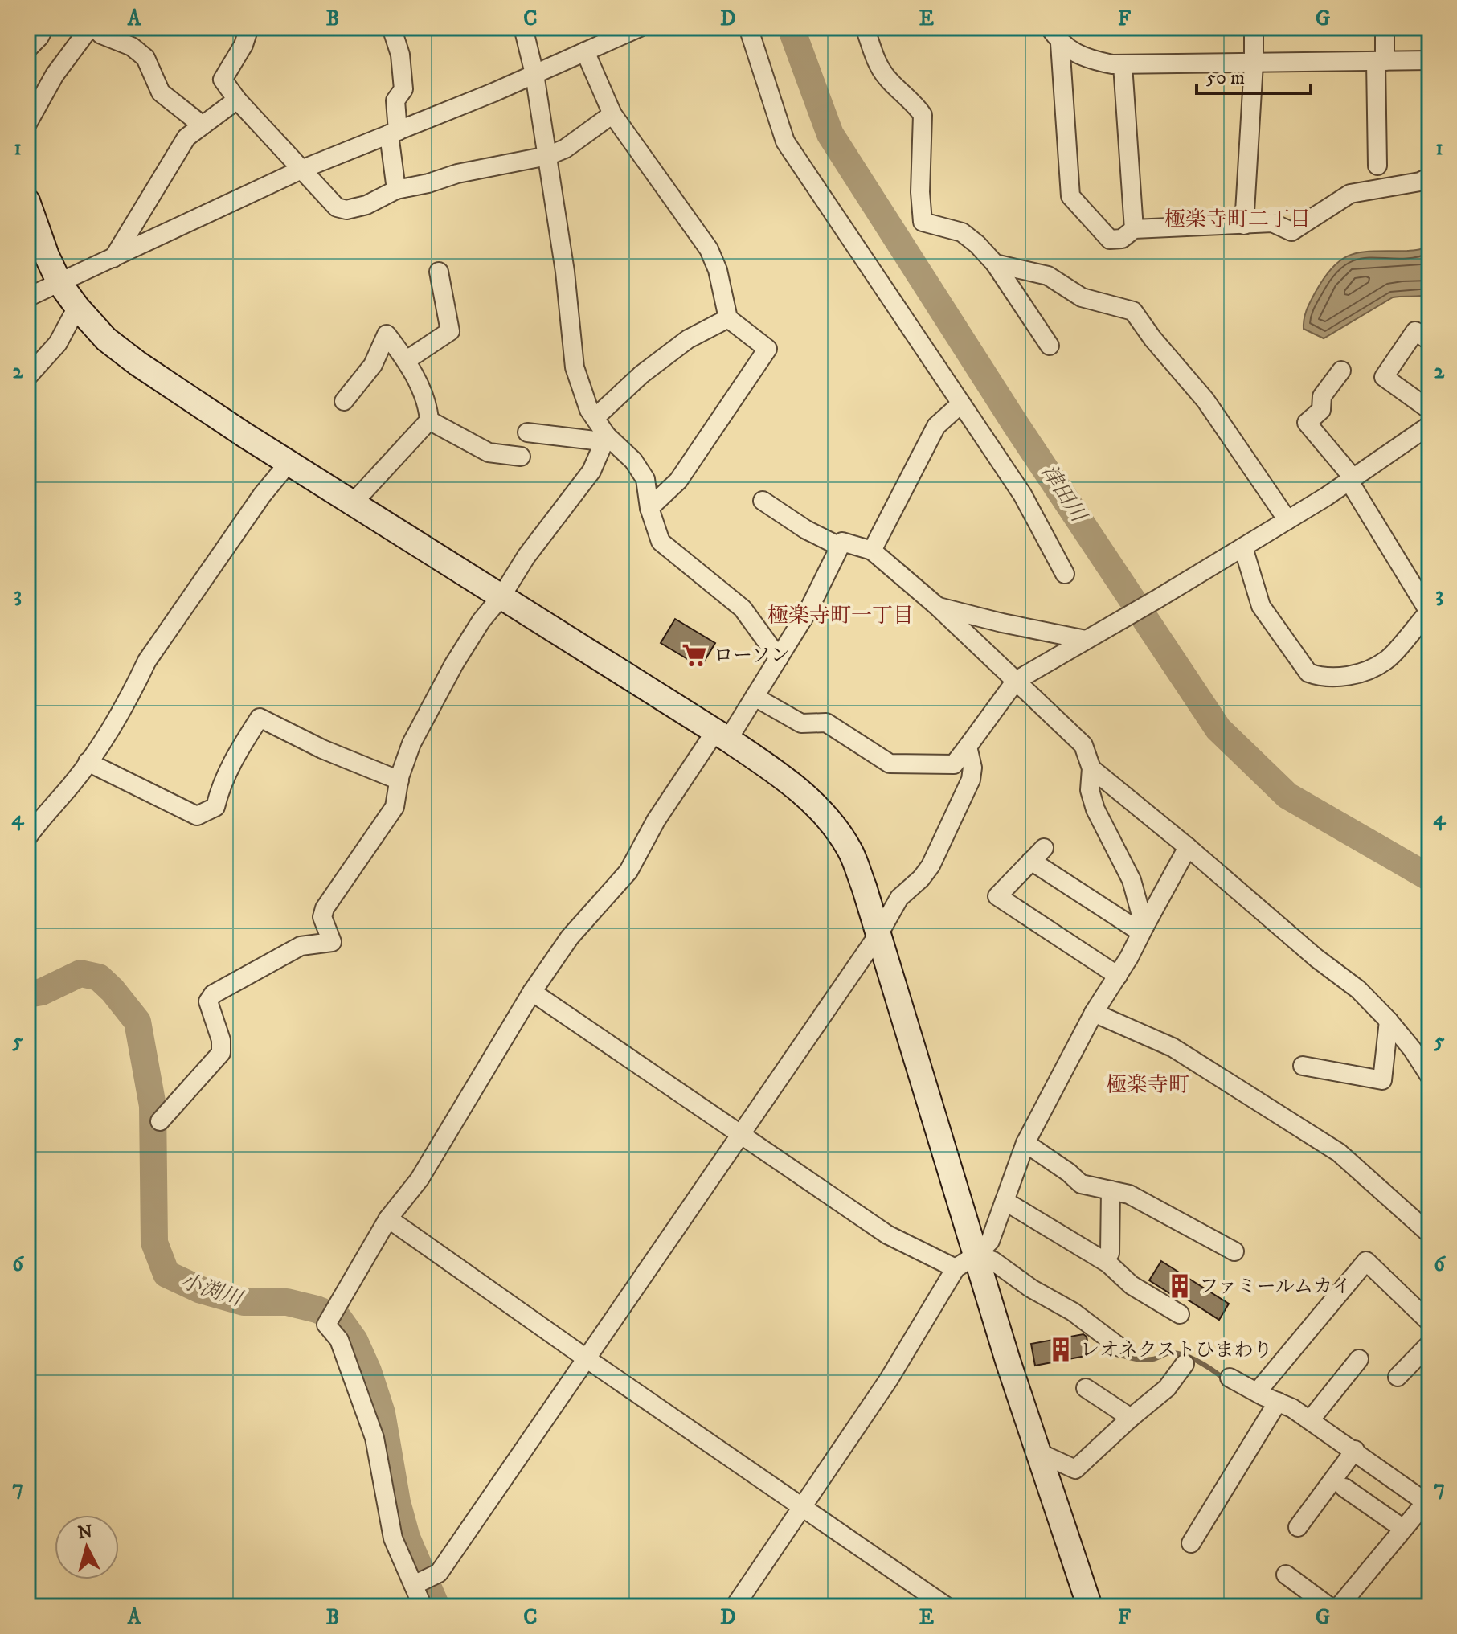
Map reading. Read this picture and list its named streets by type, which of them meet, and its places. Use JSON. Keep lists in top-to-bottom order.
{
  "districts": ["極楽寺町二丁目", "極楽寺町一丁目", "極楽寺町"],
  "water": ["津田川", "小渕川"],
  "places": {
    "supermarket": ["ローソン"],
    "building": ["ファミールムカイ", "レオネクストひまわり"]
  },
  "scale_bar": "50 m",
  "north": "top",
  "grid": {
    "columns": [
      "A",
      "B",
      "C",
      "D",
      "E",
      "F",
      "G"
    ],
    "rows": [
      "1",
      "2",
      "3",
      "4",
      "5",
      "6",
      "7"
    ]
  }
}
